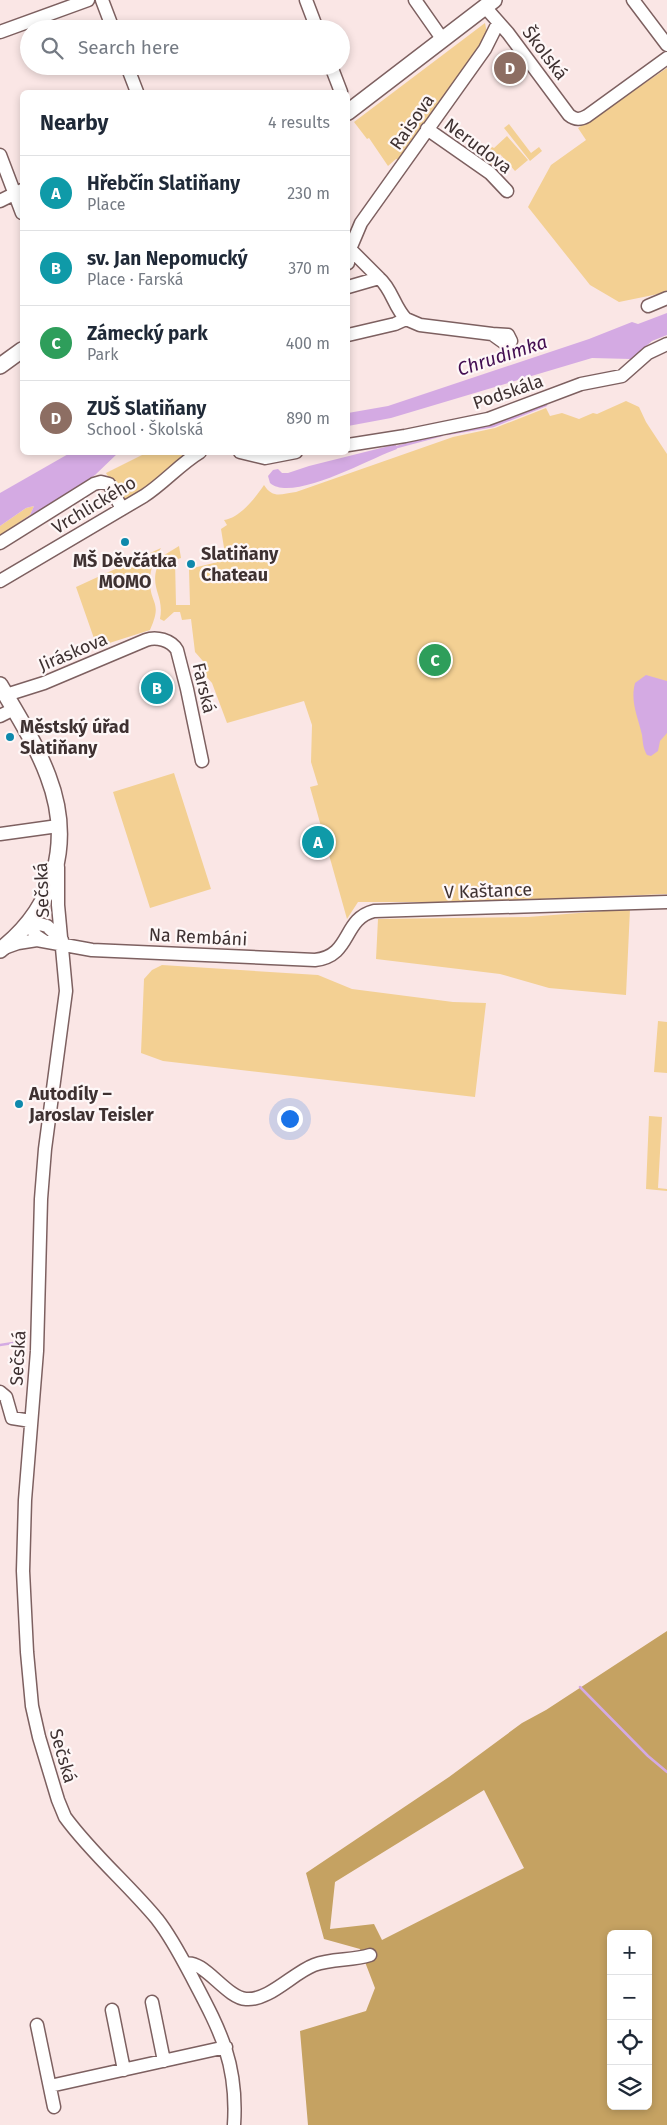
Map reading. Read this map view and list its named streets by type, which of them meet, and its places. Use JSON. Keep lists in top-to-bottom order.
{
  "streets": {
    "street": [
      "Školská",
      "Raisova",
      "Nerudova",
      "Podskála",
      "Vrchlického",
      "Jiráskova",
      "Farská",
      "Sečská",
      "V Kaštance",
      "Na Rembáni"
    ]
  },
  "crossings": [
    ["Školská", "Raisova"],
    ["Raisova", "Nerudova"],
    ["Jiráskova", "Farská"],
    ["Sečská", "Na Rembáni"],
    ["V Kaštance", "Na Rembáni"]
  ],
  "water": ["Chrudimka"],
  "places": [
    "MŠ Děvčátka MOMO",
    "Slatiňany Chateau",
    "Městský úřad Slatiňany",
    "Autodíly – Jaroslav Teisler"
  ],
  "page": {
    "search": "Search here",
    "pins": [
      "D",
      "C",
      "B",
      "A"
    ],
    "heading": ["Nearby", "4 results"],
    "list": [
      {
        "mark": "A",
        "name": "Hřebčín Slatiňany",
        "note": "Place",
        "value": "230 m"
      },
      {
        "mark": "B",
        "name": "sv. Jan Nepomucký",
        "note": "Place · Farská",
        "value": "370 m"
      },
      {
        "mark": "C",
        "name": "Zámecký park",
        "note": "Park",
        "value": "400 m"
      },
      {
        "mark": "D",
        "name": "ZUŠ Slatiňany",
        "note": "School · Školská",
        "value": "890 m"
      }
    ],
    "map_buttons": ["+", "−"]
  }
}
